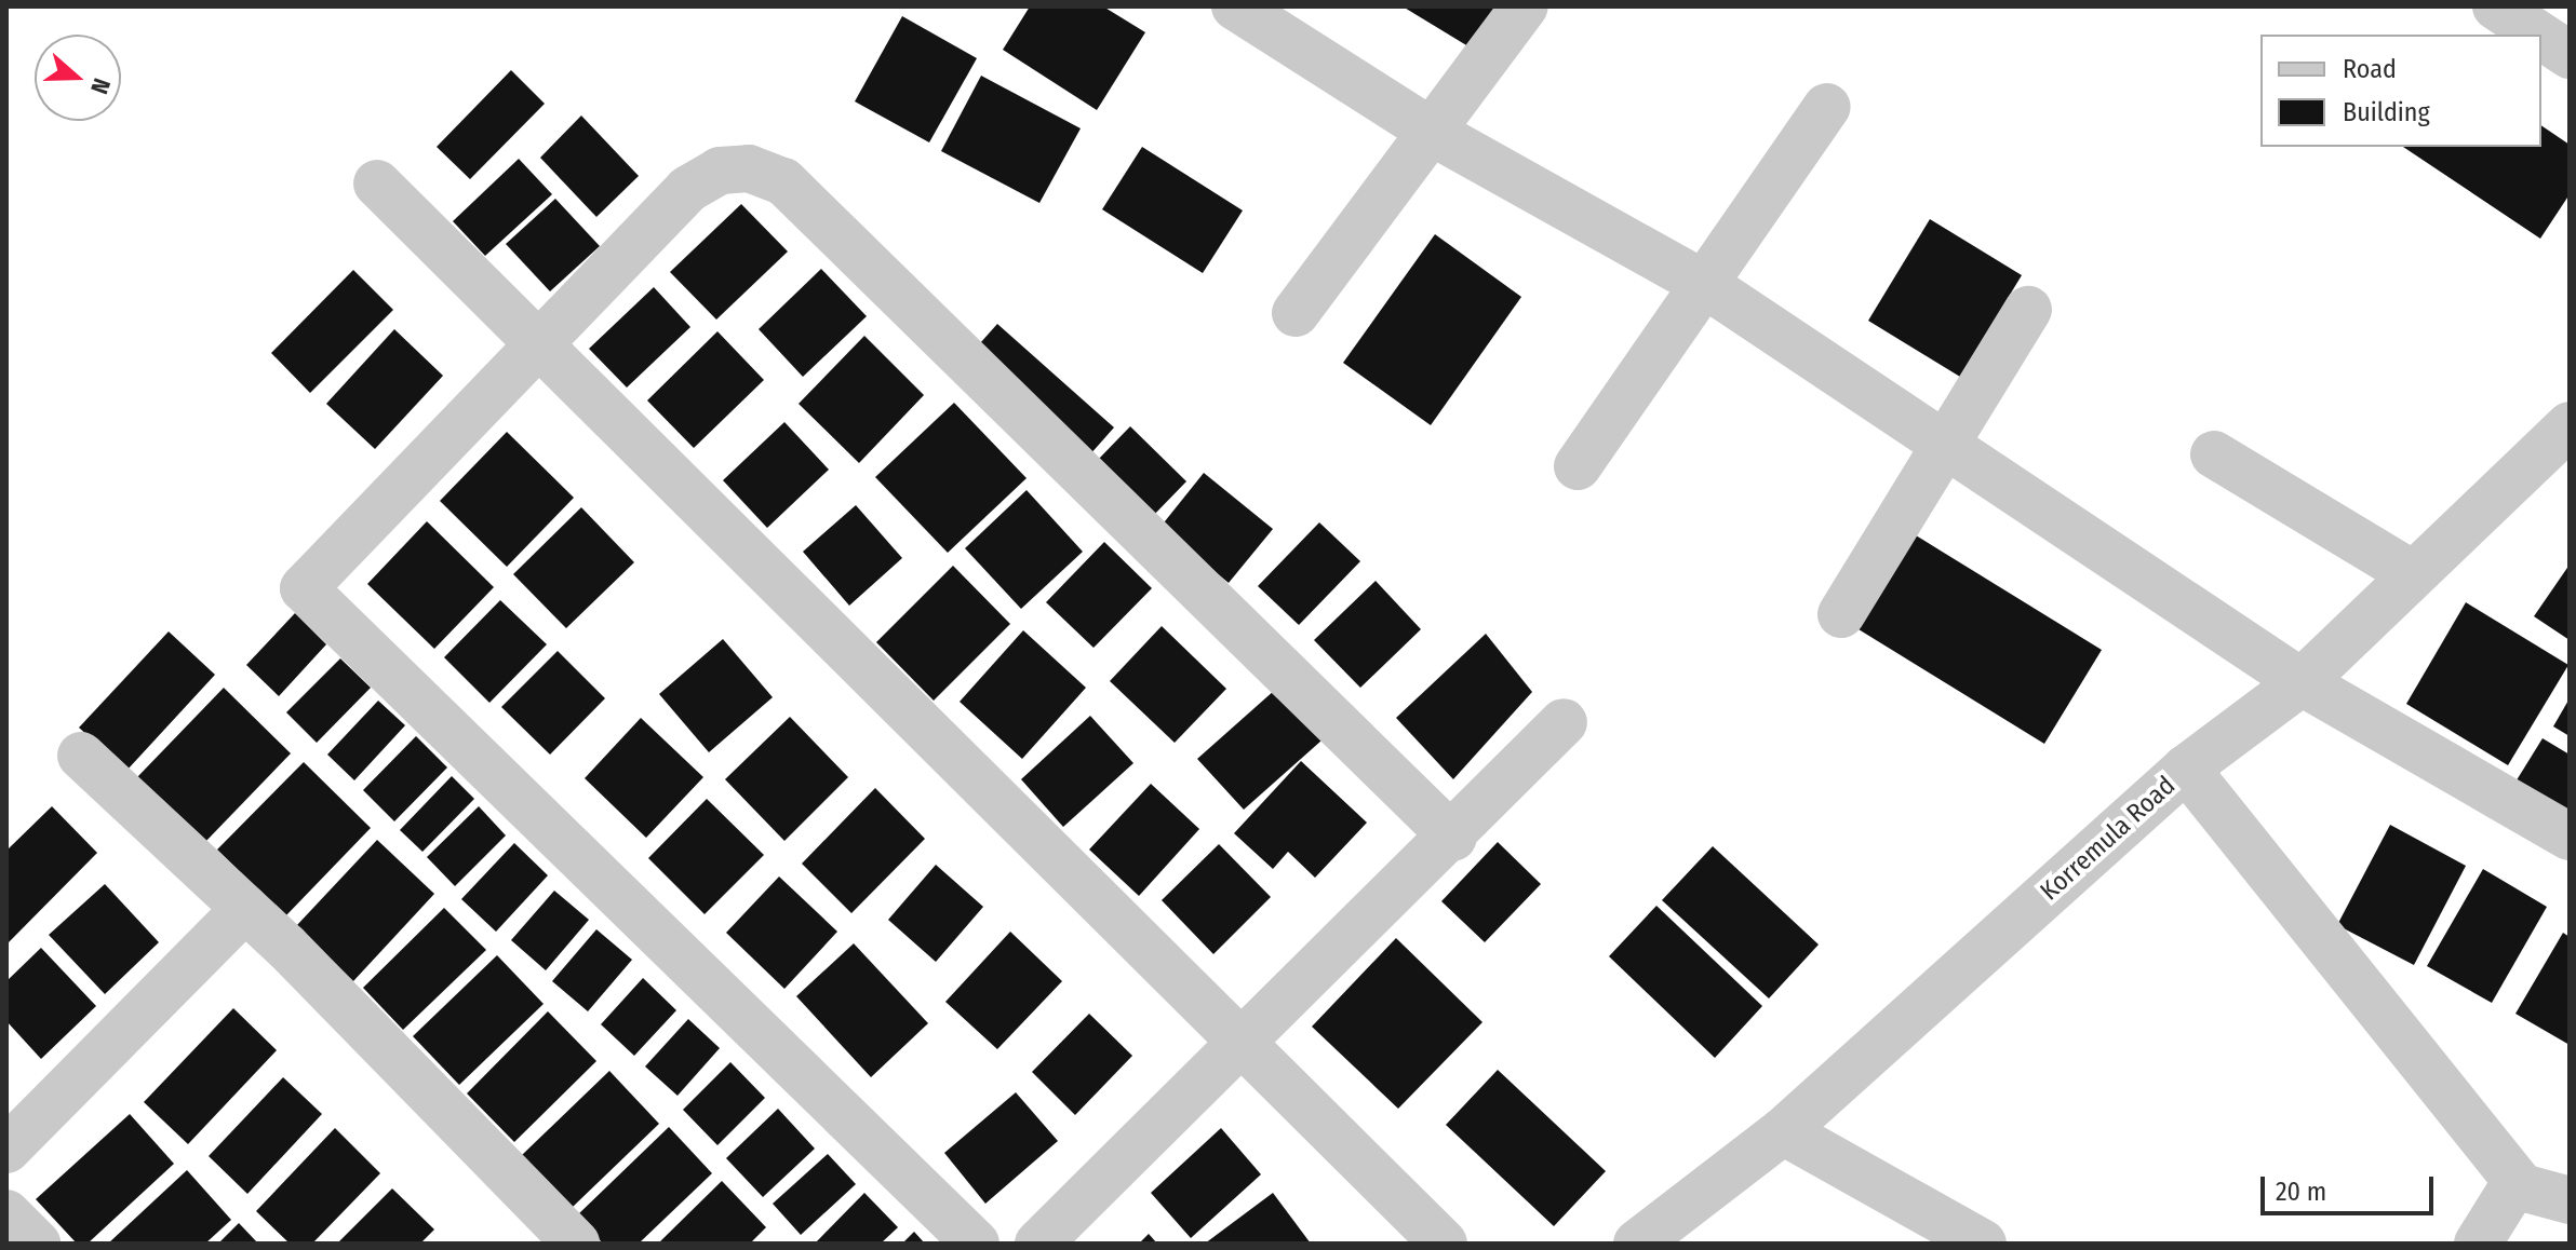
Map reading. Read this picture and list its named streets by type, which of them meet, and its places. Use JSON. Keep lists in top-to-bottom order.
{
  "streets": {
    "street": ["Korremula Road"]
  },
  "legend": ["Road", "Building"],
  "scale_bar": "20 m",
  "north": "right"
}
